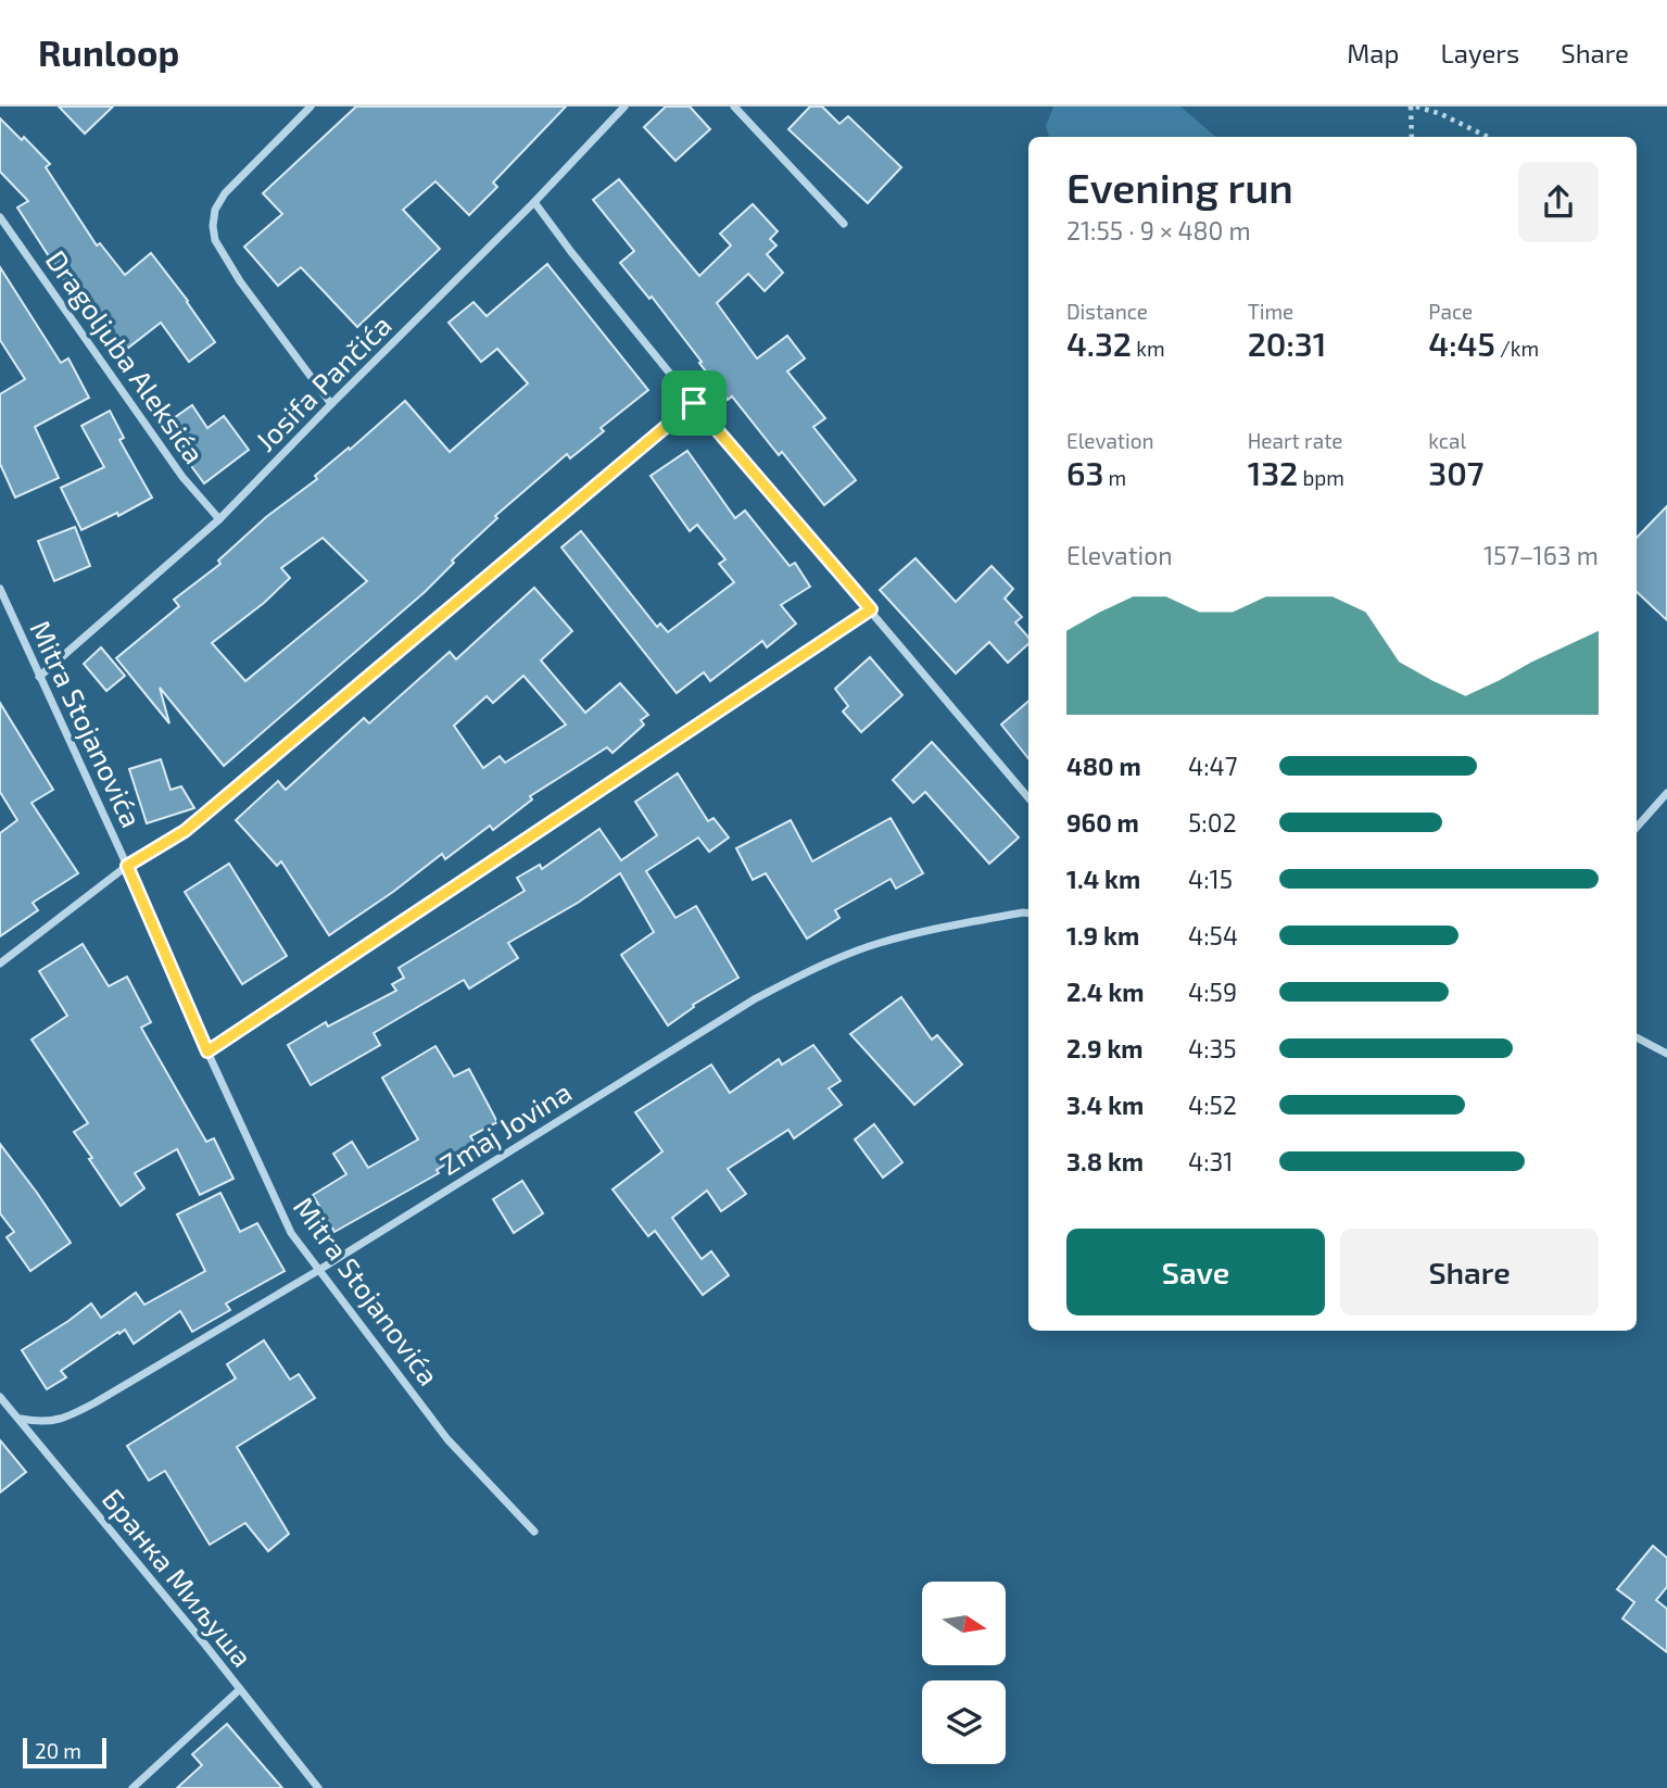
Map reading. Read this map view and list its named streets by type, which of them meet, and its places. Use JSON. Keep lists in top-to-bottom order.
{
  "streets": {
    "street": [
      "Dragoljuba Aleksića",
      "Josifa Pančića",
      "Mitra Stojanovića",
      "Zmaj Jovina",
      "Бранка Миљуша"
    ]
  },
  "crossings": [
    ["Dragoljuba Aleksića", "Josifa Pančića"],
    ["Josifa Pančića", "Mitra Stojanovića"],
    ["Mitra Stojanovića", "Zmaj Jovina"],
    ["Zmaj Jovina", "Бранка Миљуша"]
  ],
  "scale_bar": "20 m",
  "north": "right",
  "page": {
    "header": "Runloop",
    "nav": ["Map", "Layers", "Share"],
    "heading": ["Evening run", "21:55 · 9 × 480 m"],
    "stats": [
      ["Distance", "4.32 km"],
      ["Time", "20:31"],
      ["Pace", "4:45 /km"],
      ["Elevation", "63 m"],
      ["Heart rate", "132 bpm"],
      ["kcal", "307"]
    ],
    "chart": ["Elevation", "157–163 m"],
    "list": [
      {
        "name": "480 m",
        "note": "4:47"
      },
      {
        "name": "960 m",
        "note": "5:02"
      },
      {
        "name": "1.4 km",
        "note": "4:15"
      },
      {
        "name": "1.9 km",
        "note": "4:54"
      },
      {
        "name": "2.4 km",
        "note": "4:59"
      },
      {
        "name": "2.9 km",
        "note": "4:35"
      },
      {
        "name": "3.4 km",
        "note": "4:52"
      },
      {
        "name": "3.8 km",
        "note": "4:31"
      }
    ],
    "buttons": ["Save", "Share"],
    "scale": "20 m"
  }
}
